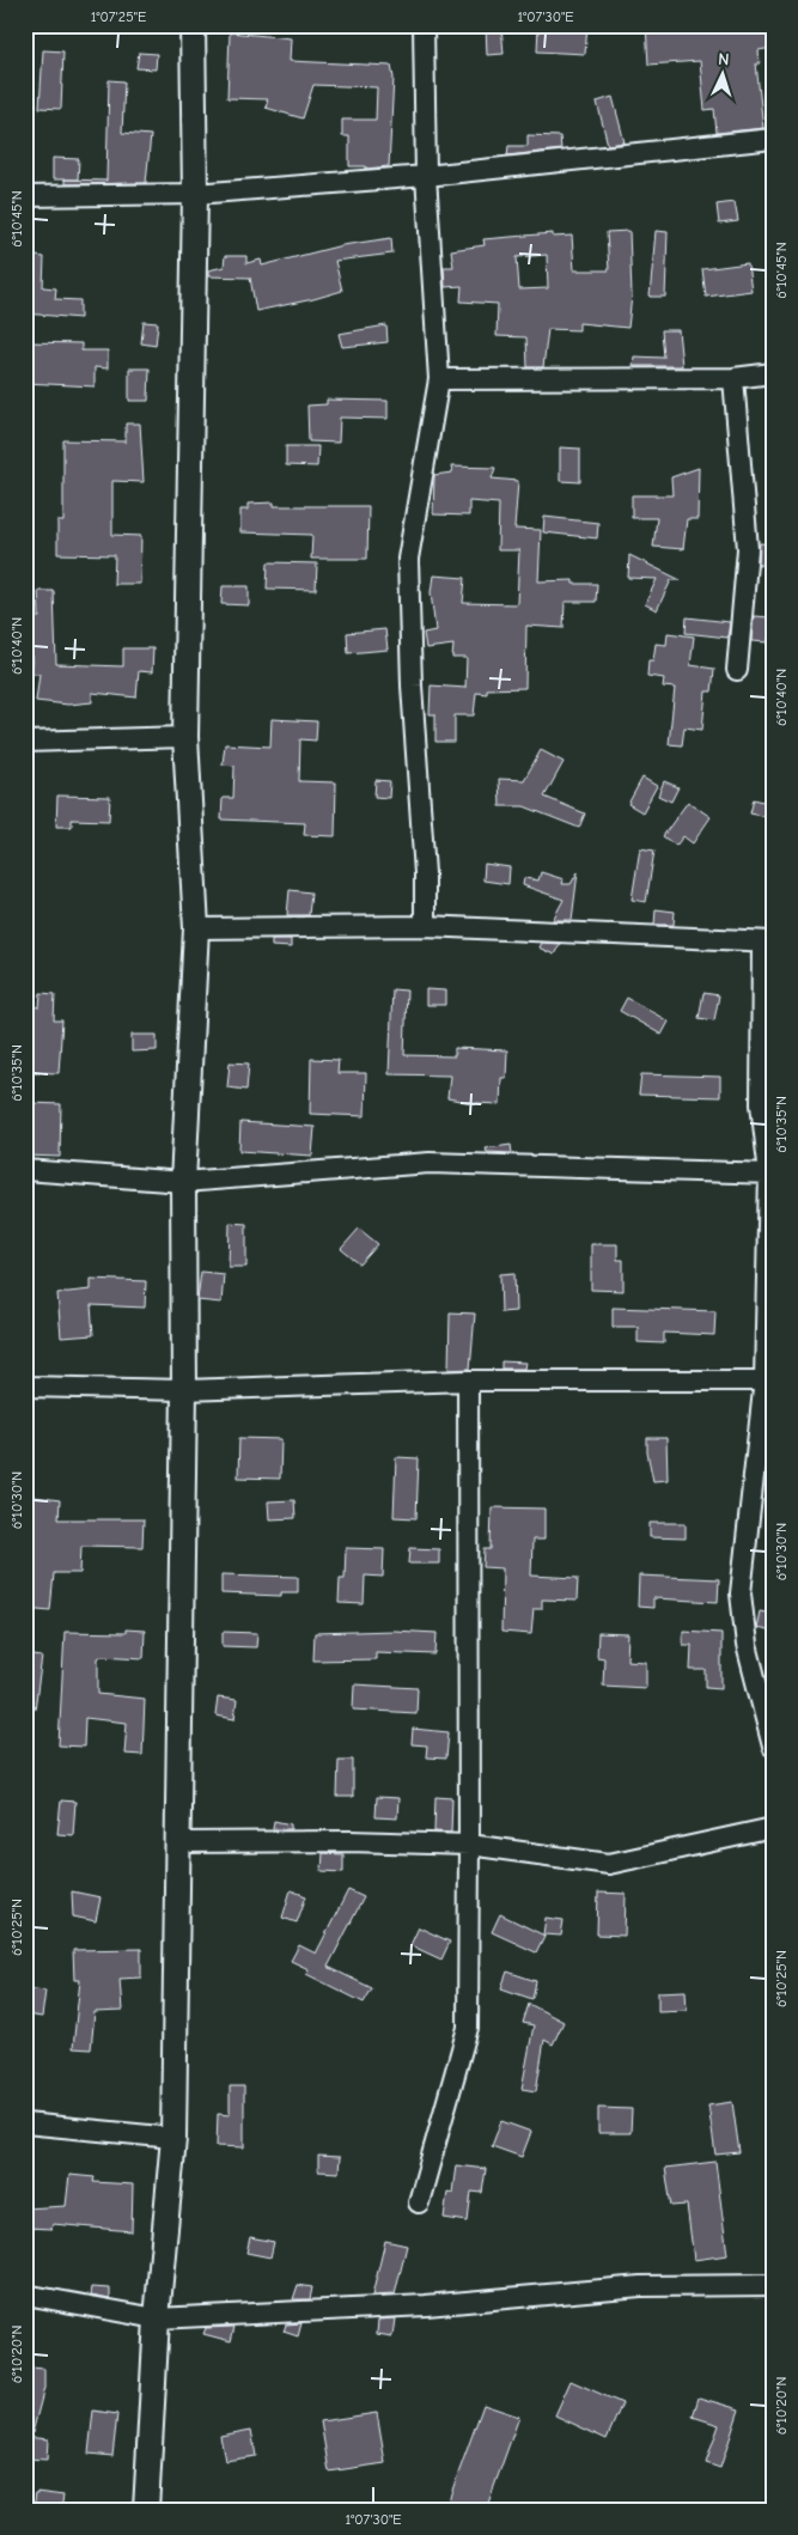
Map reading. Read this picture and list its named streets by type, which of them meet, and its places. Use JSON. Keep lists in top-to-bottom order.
{
  "north": "top",
  "coordinates": [
    "1°07'25\"E",
    "1°07'30\"E",
    "6°10'45\"N",
    "6°10'40\"N",
    "6°10'35\"N",
    "6°10'30\"N",
    "6°10'25\"N",
    "6°10'20\"N"
  ]
}
